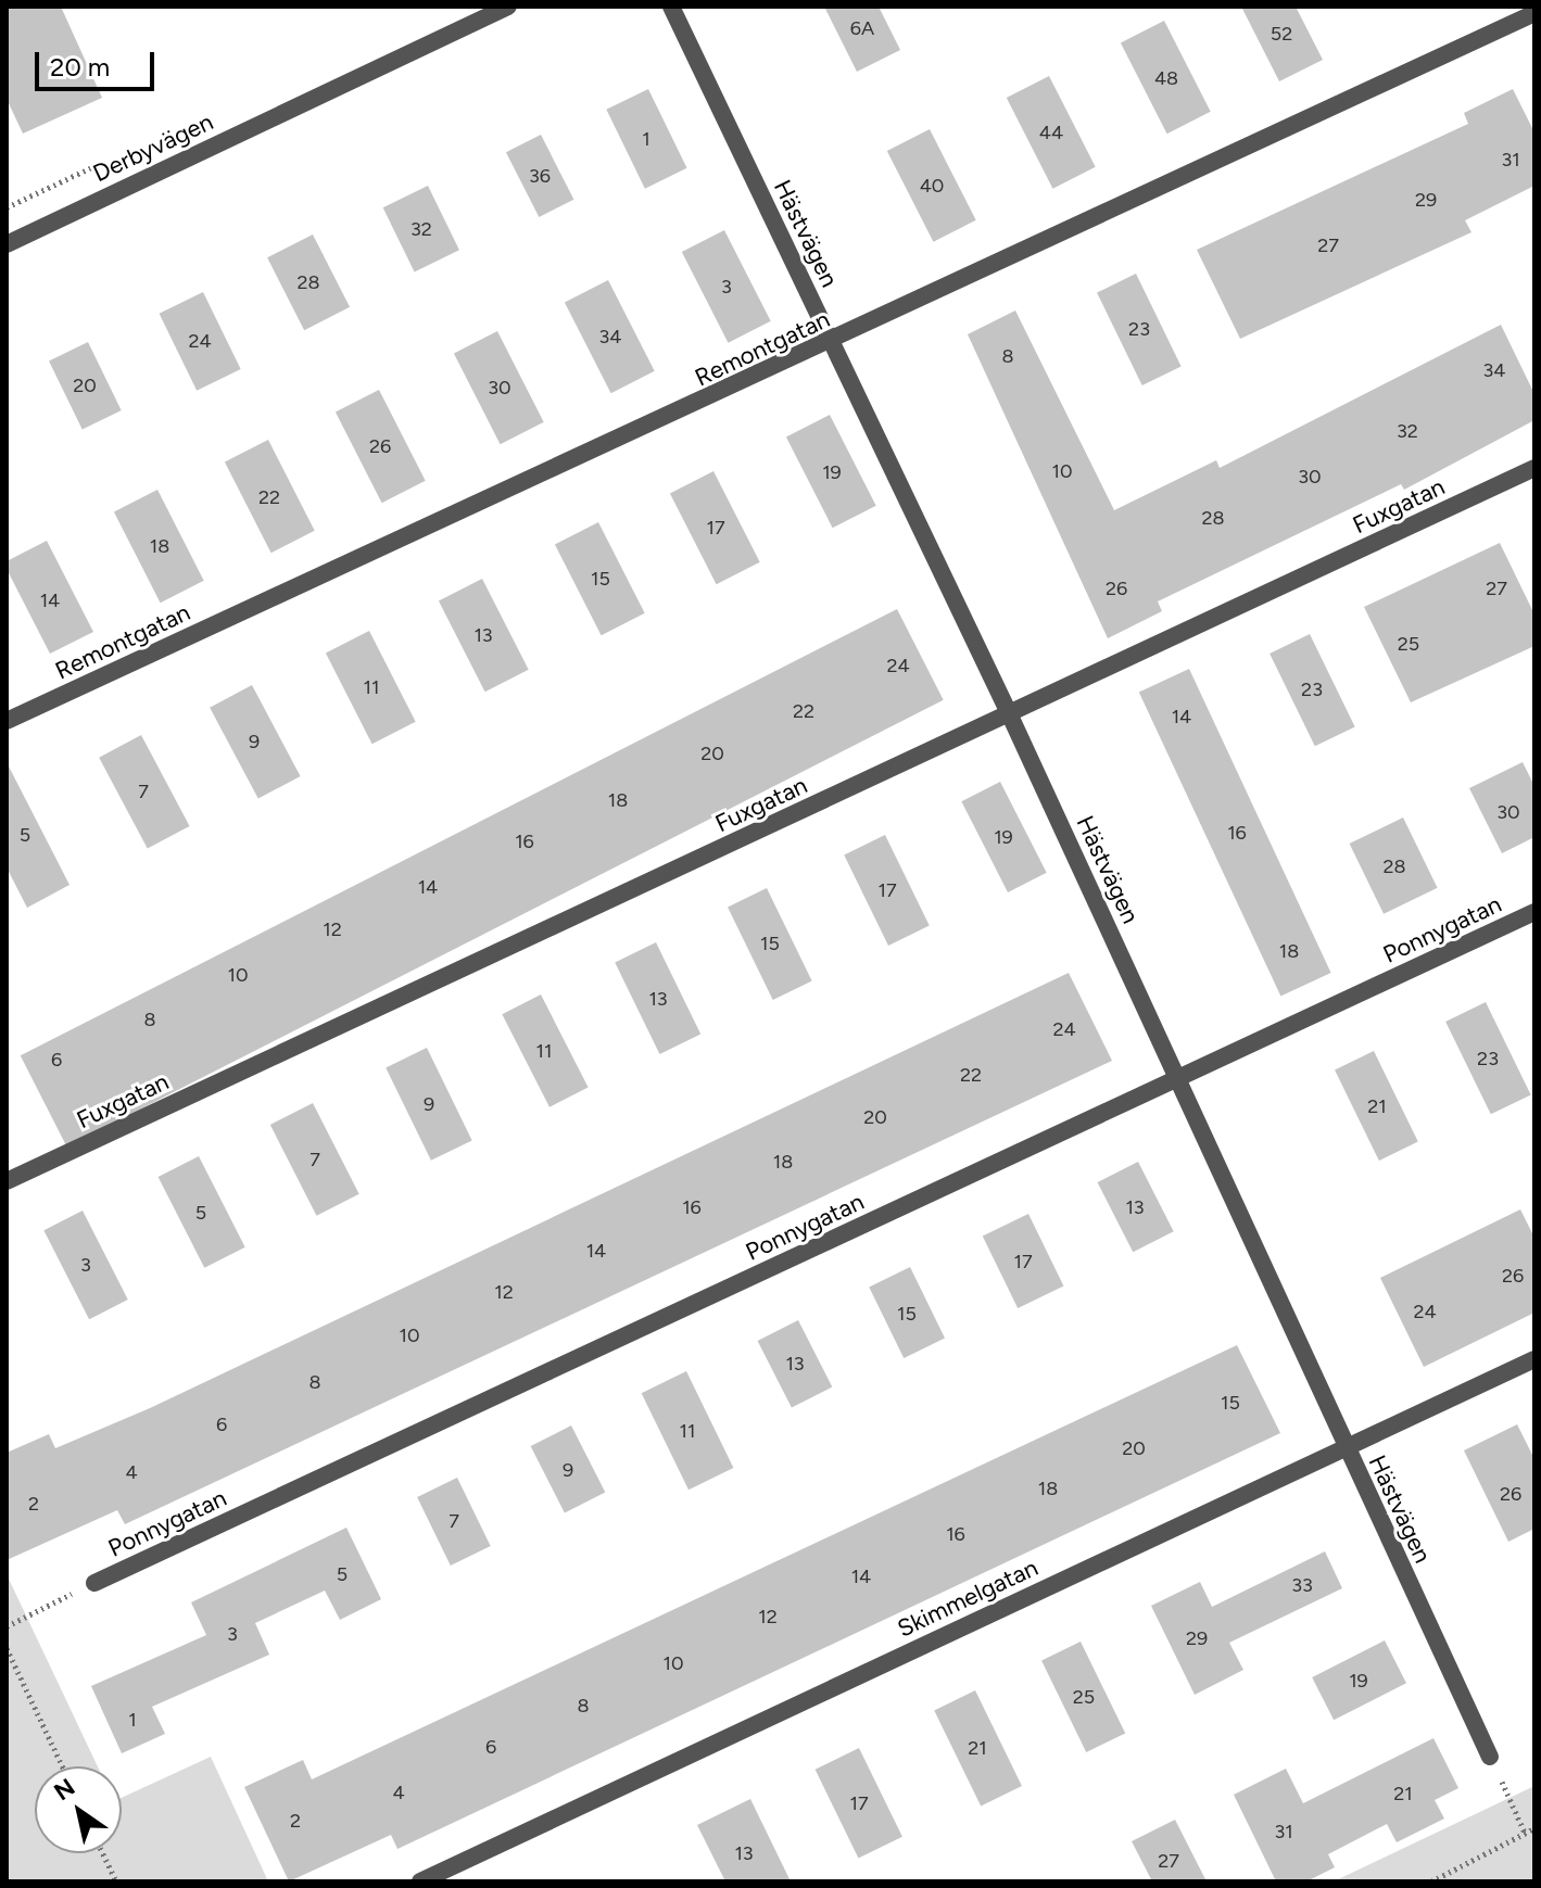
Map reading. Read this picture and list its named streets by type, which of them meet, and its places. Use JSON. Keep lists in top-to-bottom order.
{
  "streets": {
    "street": [
      "Derbyvägen",
      "Hästvägen",
      "Remontgatan",
      "Fuxgatan",
      "Ponnygatan",
      "Skimmelgatan"
    ]
  },
  "crossings": [
    ["Hästvägen", "Remontgatan"],
    ["Hästvägen", "Fuxgatan"],
    ["Hästvägen", "Ponnygatan"],
    ["Hästvägen", "Skimmelgatan"]
  ],
  "house_numbers": [
    "6A",
    "52",
    "48",
    "44",
    "1",
    "31",
    "36",
    "40",
    "29",
    "32",
    "27",
    "28",
    "3",
    "23",
    "34",
    "24",
    "8",
    "34",
    "20",
    "30",
    "32",
    "26",
    "10",
    "19",
    "30",
    "22",
    "28",
    "17",
    "18",
    "15",
    "26",
    "27",
    "14",
    "13",
    "25",
    "24",
    "11",
    "23",
    "22",
    "14",
    "9",
    "20",
    "7",
    "18",
    "30",
    "16",
    "5",
    "19",
    "16",
    "28",
    "14",
    "17",
    "12",
    "15",
    "18",
    "10",
    "13",
    "8",
    "24",
    "11",
    "23",
    "6",
    "22",
    "9",
    "21",
    "20",
    "7",
    "18",
    "16",
    "13",
    "5",
    "14",
    "17",
    "3",
    "26",
    "12",
    "24",
    "15",
    "10",
    "13",
    "8",
    "15",
    "6",
    "11",
    "20",
    "9",
    "4",
    "18",
    "26",
    "2",
    "7",
    "16",
    "5",
    "14",
    "33",
    "12",
    "3",
    "29",
    "10",
    "19",
    "25",
    "8",
    "1",
    "6",
    "21",
    "4",
    "21",
    "17",
    "2",
    "31",
    "13",
    "27"
  ],
  "scale_bar": "20 m",
  "north": "top left"
}
